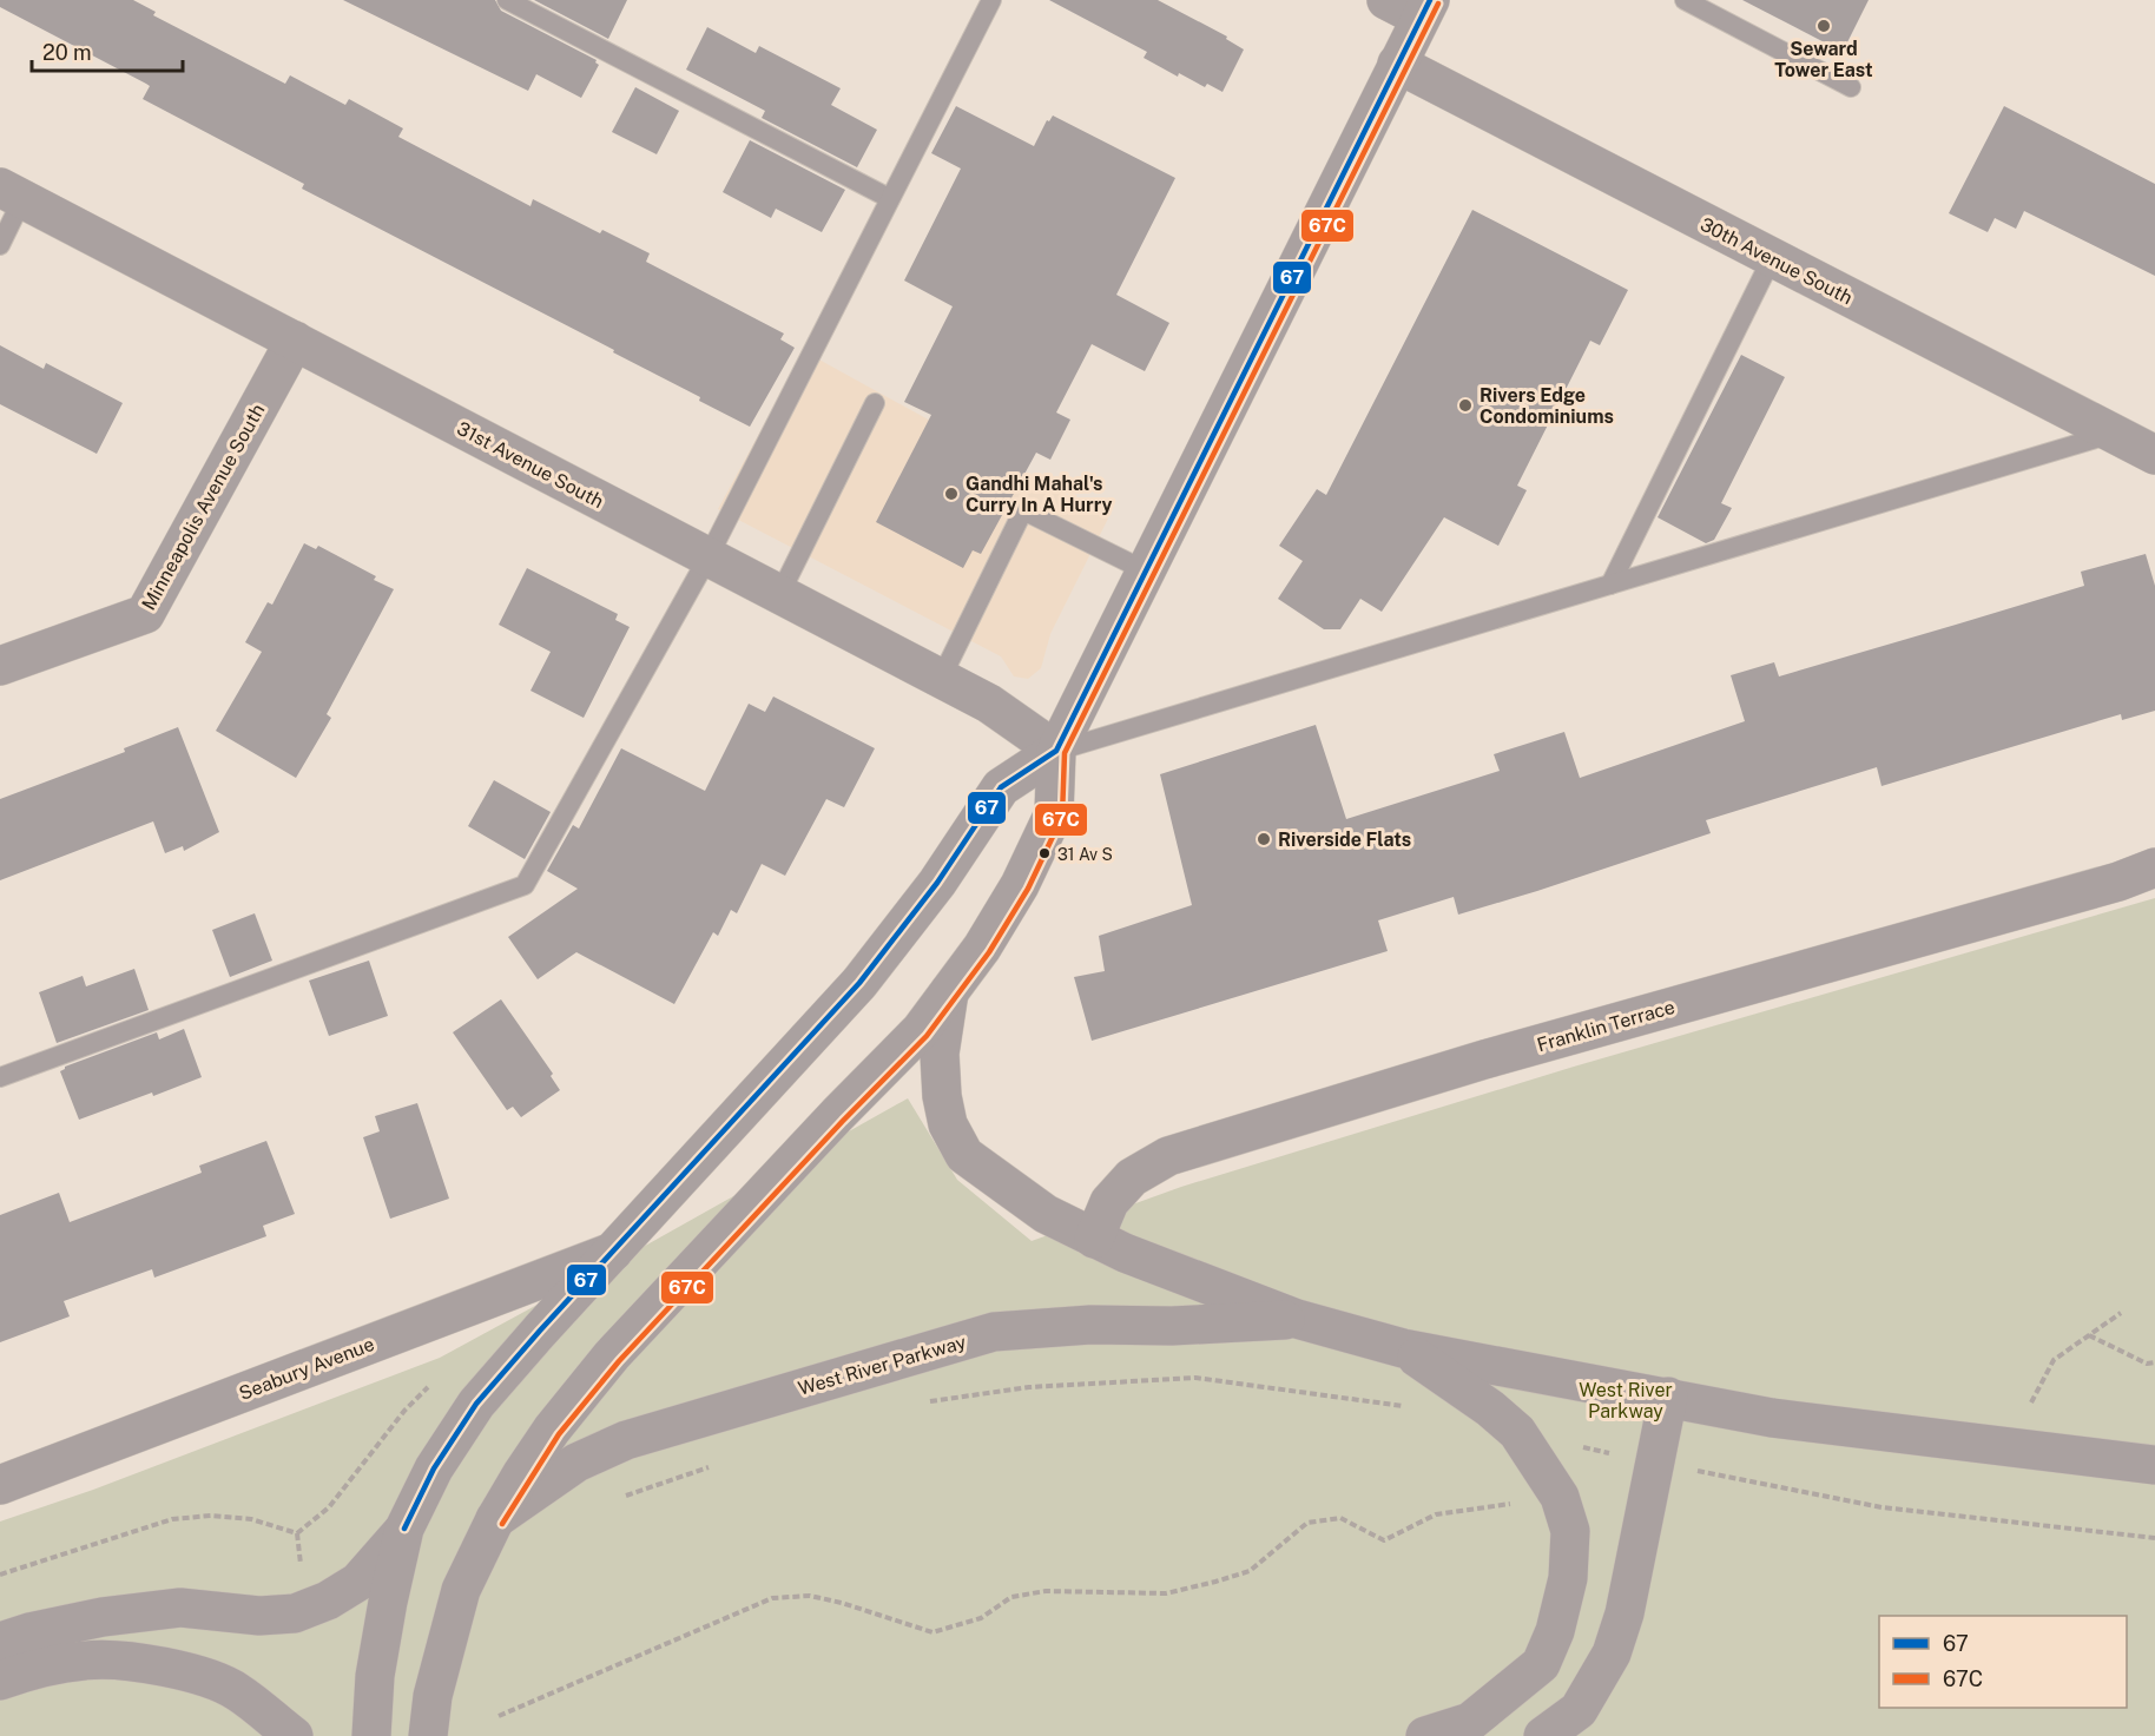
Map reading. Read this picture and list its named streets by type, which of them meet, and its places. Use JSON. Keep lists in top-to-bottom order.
{
  "streets": {
    "street": [
      "30th Avenue South",
      "31st Avenue South",
      "Minneapolis Avenue South",
      "Franklin Terrace",
      "West River Parkway",
      "Seabury Avenue"
    ]
  },
  "crossings": [
    ["31st Avenue South", "Minneapolis Avenue South"],
    ["Franklin Terrace", "West River Parkway"]
  ],
  "parks": ["West River Parkway"],
  "places": [
    "Seward Tower East",
    "Rivers Edge Condominiums",
    "Gandhi Mahal's Curry In A Hurry",
    "Riverside Flats",
    "31 Av S"
  ],
  "lines": ["transit line 67", "transit line 67C"],
  "legend": ["67", "67C"],
  "scale_bar": "20 m"
}
